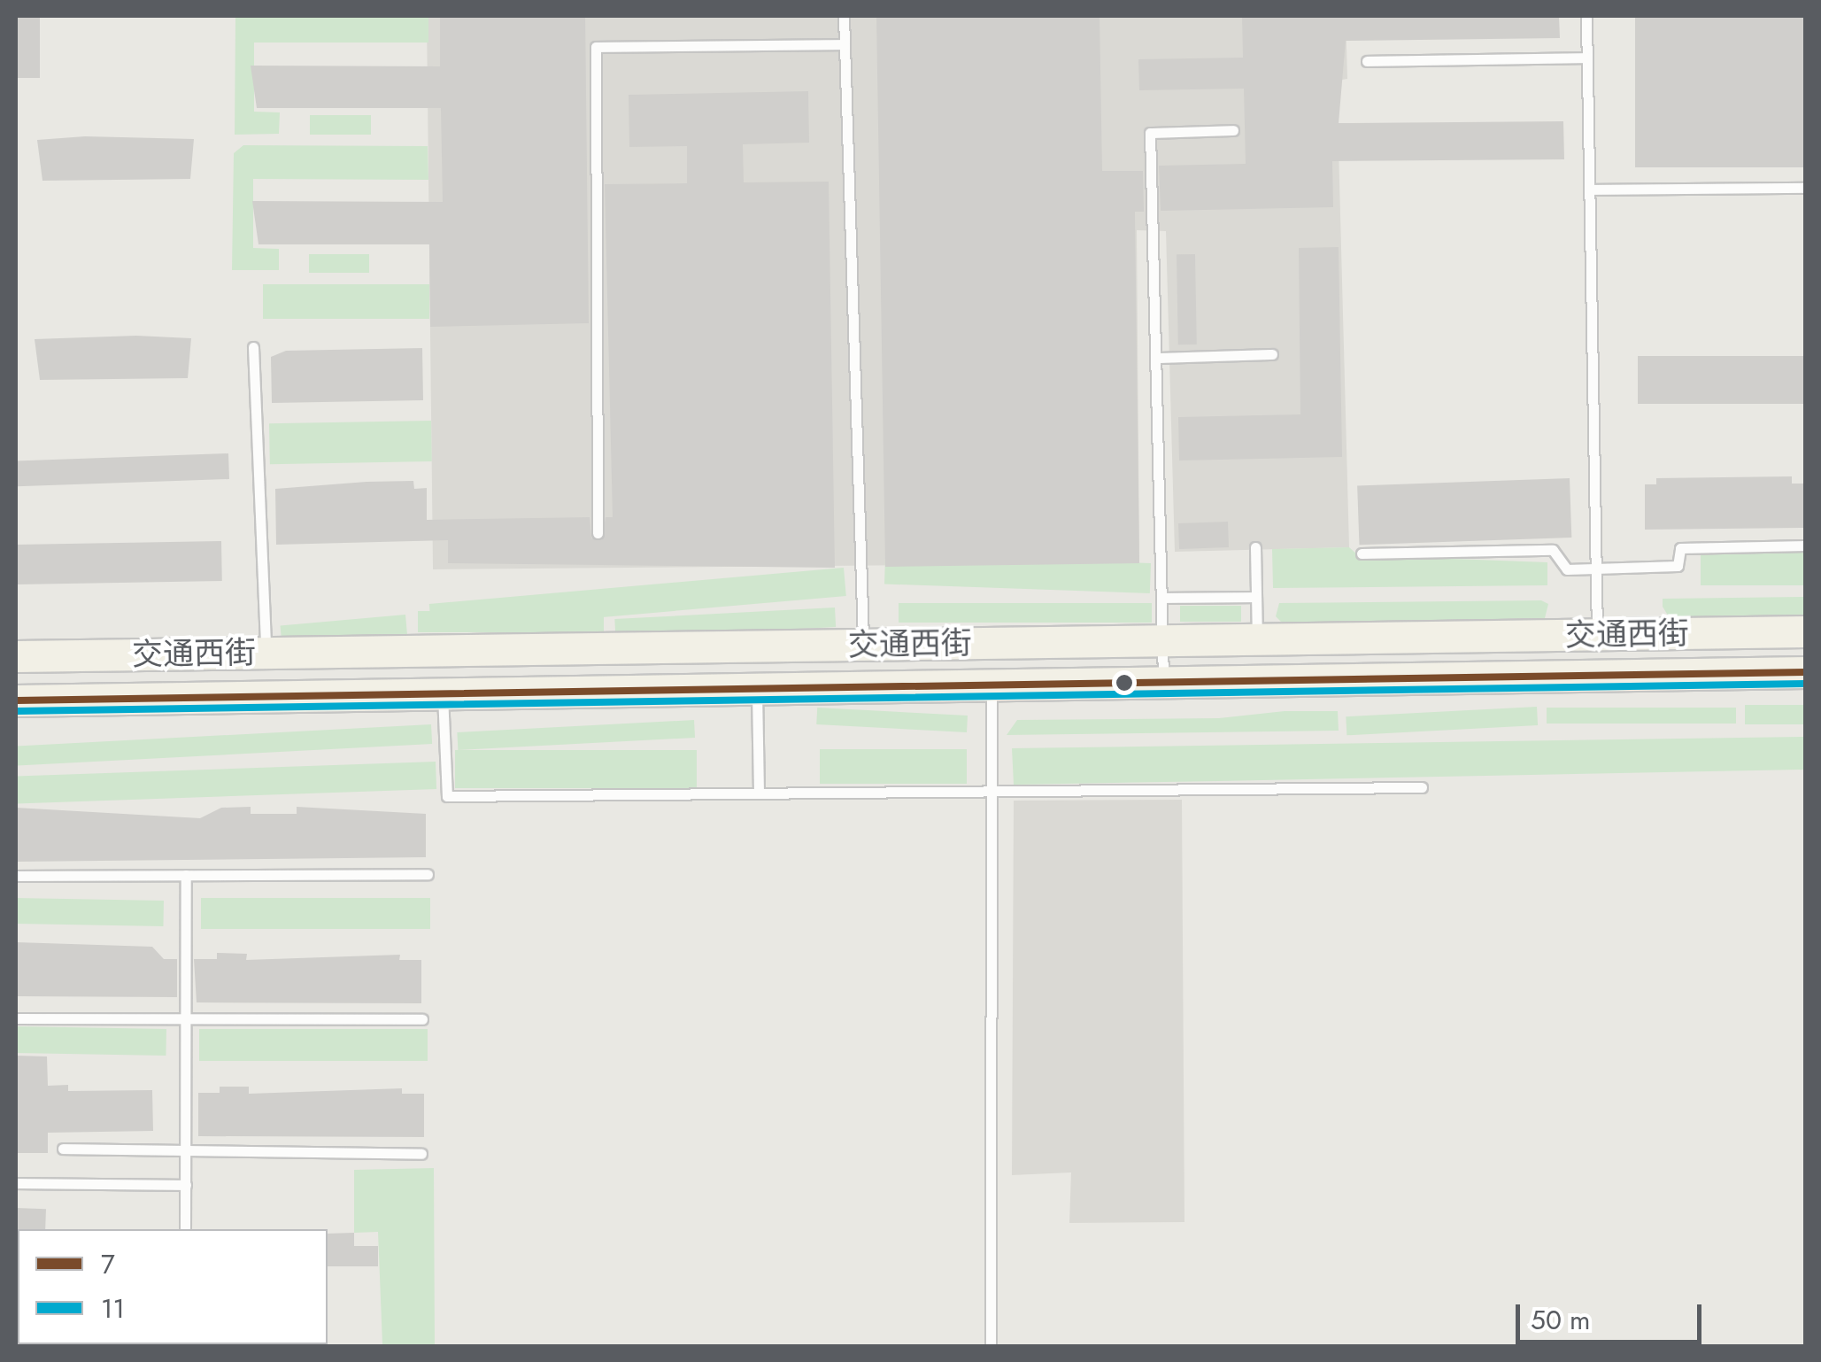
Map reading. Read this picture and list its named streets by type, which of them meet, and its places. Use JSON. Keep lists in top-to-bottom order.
{
  "streets": {
    "main road": ["交通西街"]
  },
  "lines": ["transit line 7", "transit line 11"],
  "legend": ["7", "11"],
  "scale_bar": "50 m"
}
